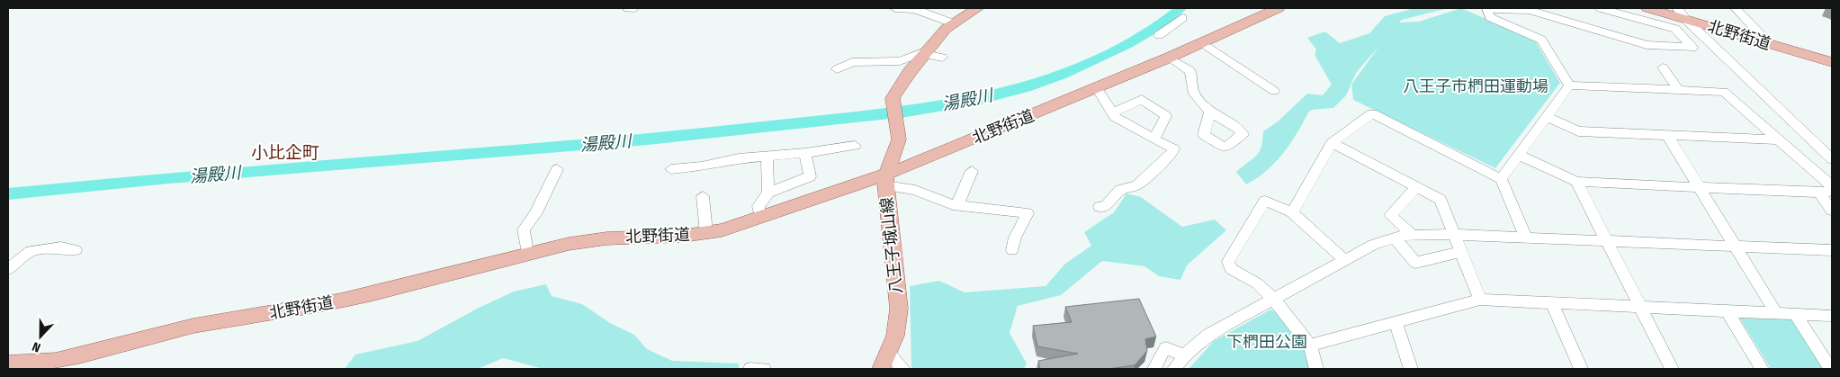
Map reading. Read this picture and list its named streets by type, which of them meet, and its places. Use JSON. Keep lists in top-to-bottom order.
{
  "streets": {
    "main road": ["北野街道", "八王子城山線"]
  },
  "crossings": [
    ["北野街道", "八王子城山線"]
  ],
  "districts": ["小比企町"],
  "water": ["湯殿川"],
  "parks": ["八王子市椚田運動場", "下椚田公園"],
  "north": "bottom"
}
